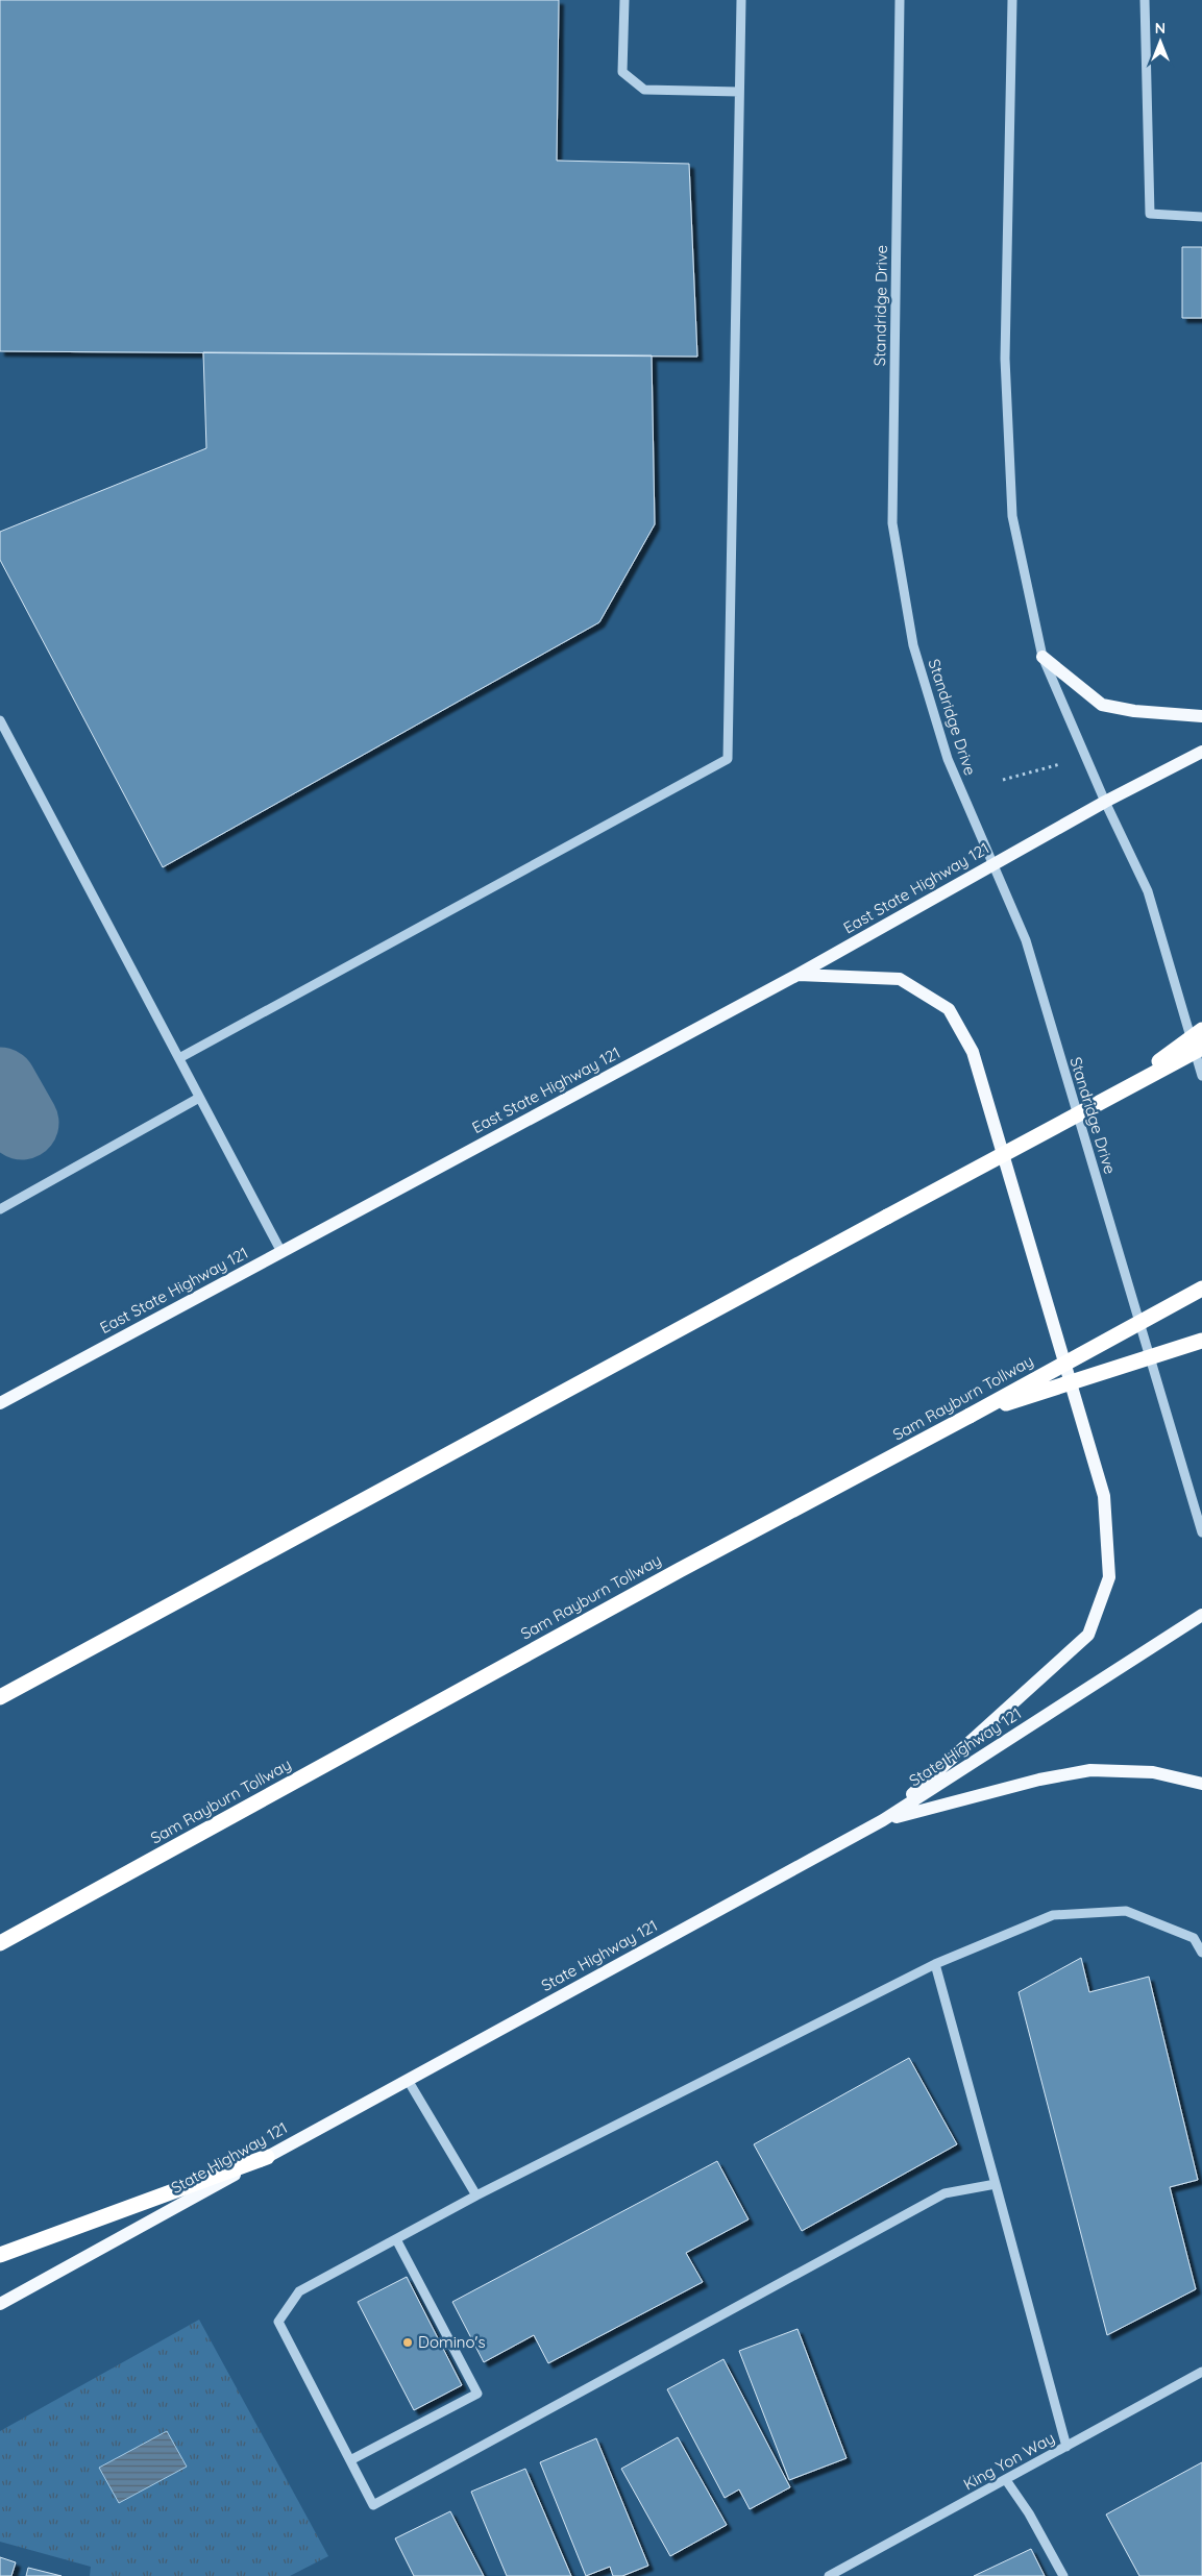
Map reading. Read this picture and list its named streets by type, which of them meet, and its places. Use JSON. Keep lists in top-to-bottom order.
{
  "streets": {
    "highway": ["Sam Rayburn Tollway"],
    "main road": ["East State Highway 121", "State Highway 121"],
    "street": ["Standridge Drive", "King Yon Way"]
  },
  "crossings": [
    ["Standridge Drive", "East State Highway 121"]
  ],
  "places": ["Domino's"],
  "north": "top"
}
